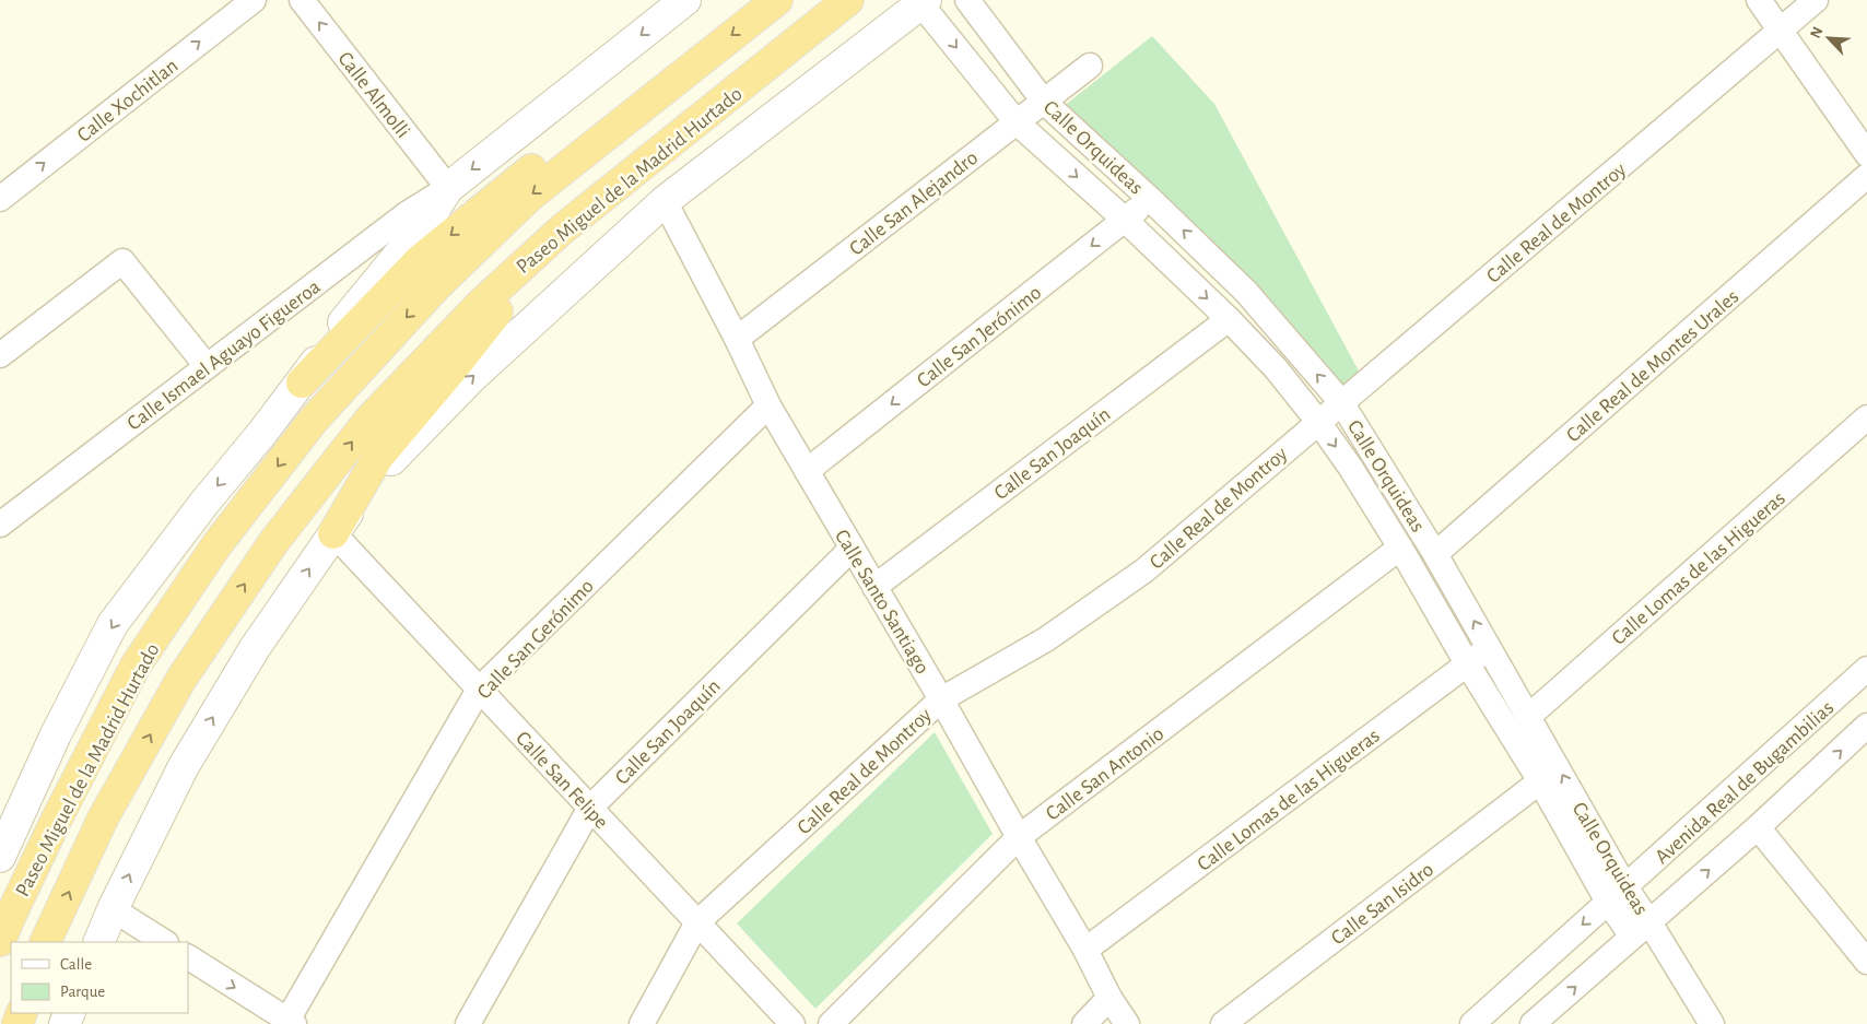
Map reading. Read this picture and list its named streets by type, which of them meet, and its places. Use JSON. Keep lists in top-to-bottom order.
{
  "streets": {
    "highway": ["Paseo Miguel de la Madrid Hurtado"],
    "street": [
      "Calle Almolli",
      "Calle Xochitlan",
      "Calle Orquideas",
      "Calle San Alejandro",
      "Calle Real de Montroy",
      "Calle San Jerónimo",
      "Calle Ismael Aguayo Figueroa",
      "Calle Real de Montes Urales",
      "Calle San Joaquín",
      "Calle Lomas de las Higueras",
      "Calle Santo Santiago",
      "Calle San Gerónimo",
      "Calle San Antonio",
      "Calle San Felipe",
      "Avenida Real de Bugambilias",
      "Calle San Isidro"
    ]
  },
  "crossings": [
    ["Calle Almolli", "Calle Ismael Aguayo Figueroa"],
    ["Calle Orquideas", "Calle San Alejandro"],
    ["Calle Orquideas", "Calle Real de Montroy"],
    ["Calle Orquideas", "Calle San Jerónimo"],
    ["Calle Orquideas", "Calle Real de Montes Urales"],
    ["Calle Orquideas", "Calle San Joaquín"],
    ["Calle Orquideas", "Calle Lomas de las Higueras"],
    ["Calle Orquideas", "Calle San Antonio"],
    ["Calle Orquideas", "Avenida Real de Bugambilias"],
    ["Calle Orquideas", "Calle San Isidro"],
    ["Calle San Alejandro", "Calle Santo Santiago"],
    ["Calle Real de Montroy", "Calle Santo Santiago"],
    ["Calle Real de Montroy", "Calle San Felipe"],
    ["Calle San Jerónimo", "Calle Santo Santiago"],
    ["Calle San Joaquín", "Calle Santo Santiago"],
    ["Calle San Joaquín", "Calle San Felipe"],
    ["Calle Lomas de las Higueras", "Calle Santo Santiago"],
    ["Calle Santo Santiago", "Calle San Gerónimo"],
    ["Calle Santo Santiago", "Calle San Antonio"],
    ["Calle San Gerónimo", "Calle San Felipe"]
  ],
  "one_way": ["Calle Almolli", "Calle Xochitlan", "Calle San Jerónimo"],
  "legend": ["Calle", "Parque"],
  "north": "top left"
}
